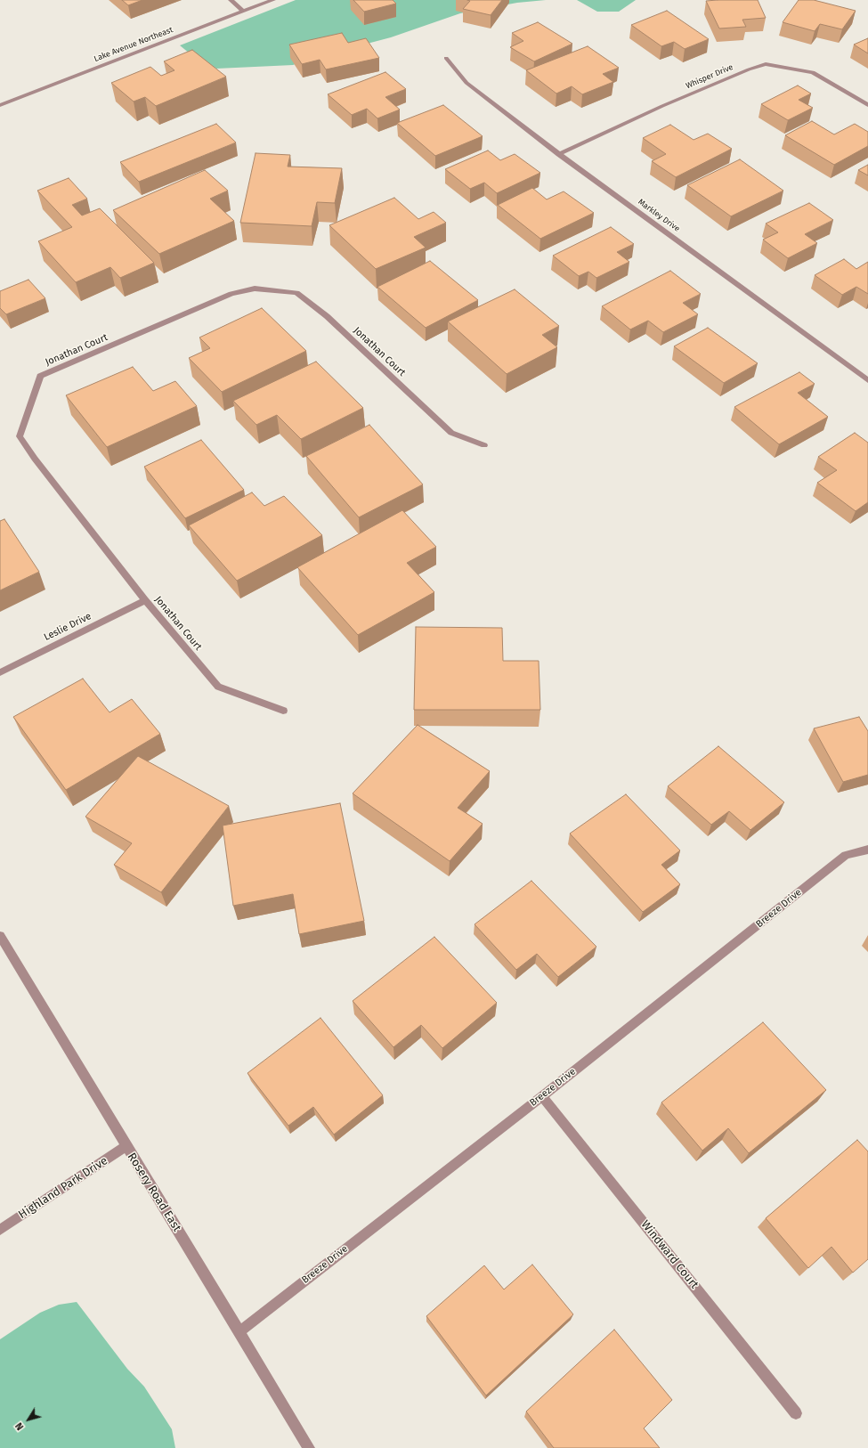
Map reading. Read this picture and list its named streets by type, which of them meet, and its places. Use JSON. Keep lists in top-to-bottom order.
{
  "streets": {
    "street": [
      "Lake Avenue Northeast",
      "Whisper Drive",
      "Markley Drive",
      "Jonathan Court",
      "Leslie Drive",
      "Breeze Drive",
      "Highland Park Drive",
      "Rosery Road East",
      "Windward Court"
    ]
  },
  "crossings": [
    ["Whisper Drive", "Markley Drive"],
    ["Jonathan Court", "Leslie Drive"],
    ["Breeze Drive", "Rosery Road East"],
    ["Breeze Drive", "Windward Court"],
    ["Highland Park Drive", "Rosery Road East"]
  ],
  "north": "bottom left"
}
